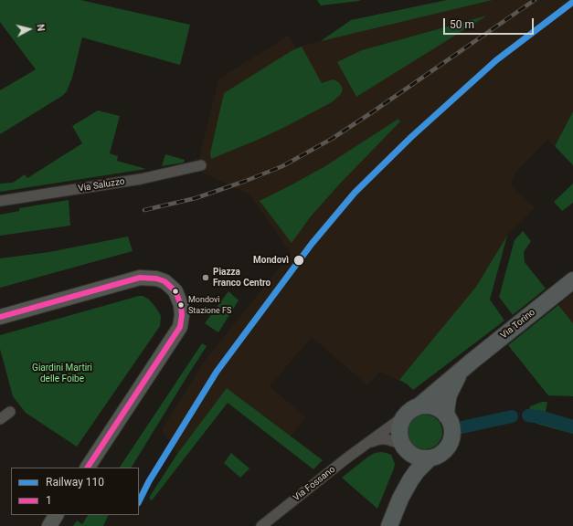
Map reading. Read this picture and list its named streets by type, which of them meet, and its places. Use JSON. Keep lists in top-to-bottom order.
{
  "streets": {
    "main road": ["Via Torino"],
    "street": ["Via Saluzzo", "Via Fossano"]
  },
  "crossings": [
    ["Via Torino", "Via Fossano"]
  ],
  "parks": ["Giardini Martiri delle Foibe"],
  "places": ["Mondovì", "Piazza Franco Centro", "Mondovì Stazione FS"],
  "lines": ["rail line 110", "transit line 1"],
  "legend": ["Railway 110", "1"],
  "scale_bar": "50 m",
  "north": "right"
}
